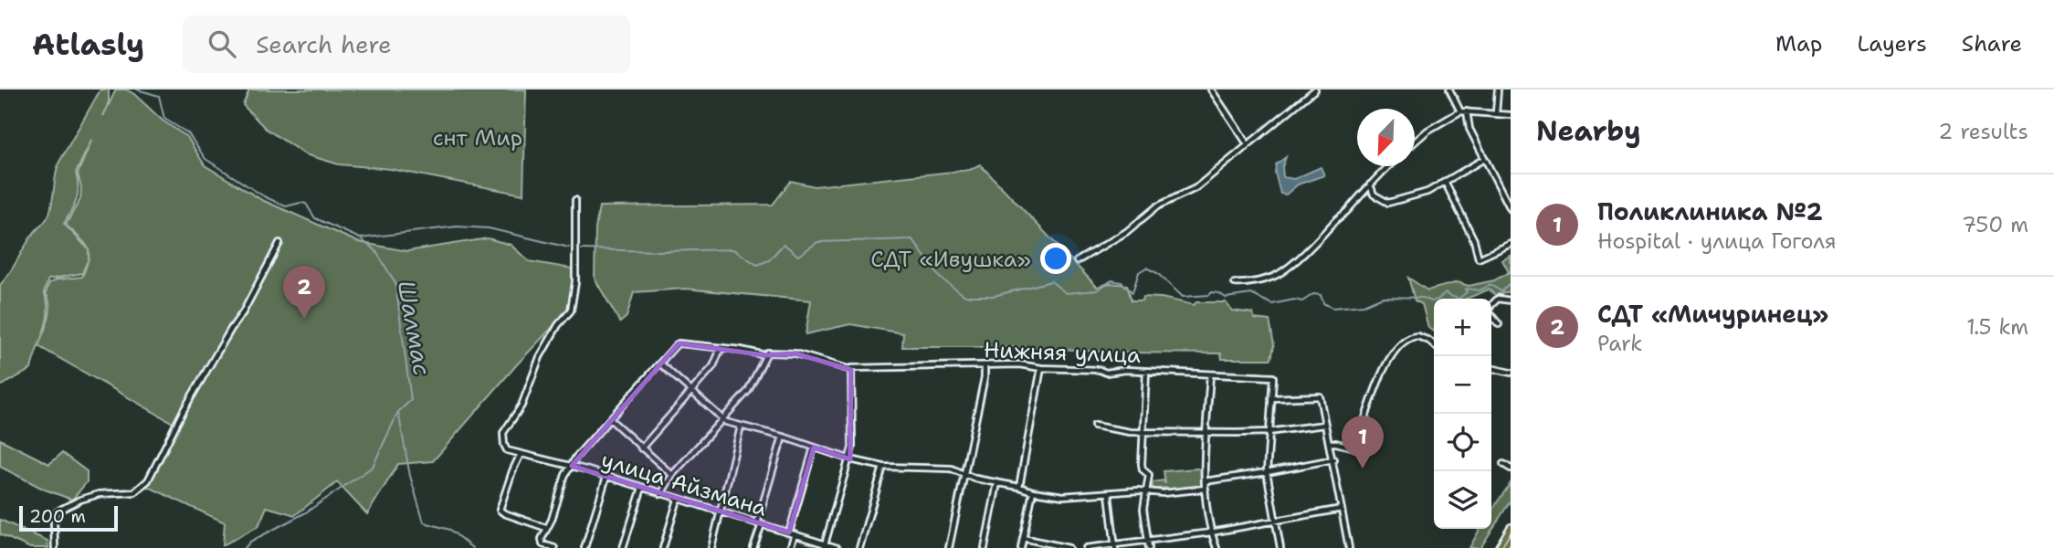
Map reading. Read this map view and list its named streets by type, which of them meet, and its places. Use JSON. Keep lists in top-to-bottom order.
{
  "streets": {
    "street": ["Нижняя улица", "улица Айзмана"]
  },
  "water": ["Шалмас"],
  "parks": ["снт Мир", "СДТ «Ивушка»"],
  "scale_bar": "200 m",
  "north": "bottom left",
  "page": {
    "header": "Atlasly",
    "search": "Search here",
    "nav": ["Map", "Layers", "Share"],
    "heading": ["Nearby", "2 results"],
    "list": [
      {
        "mark": "1",
        "name": "Поликлиника №2",
        "note": "Hospital · улица Гоголя",
        "value": "750 m"
      },
      {
        "mark": "2",
        "name": "СДТ «Мичуринец»",
        "note": "Park",
        "value": "1.5 km"
      }
    ],
    "pins": ["2", "1"],
    "map_buttons": ["+", "−"],
    "scale": "200 m"
  }
}
